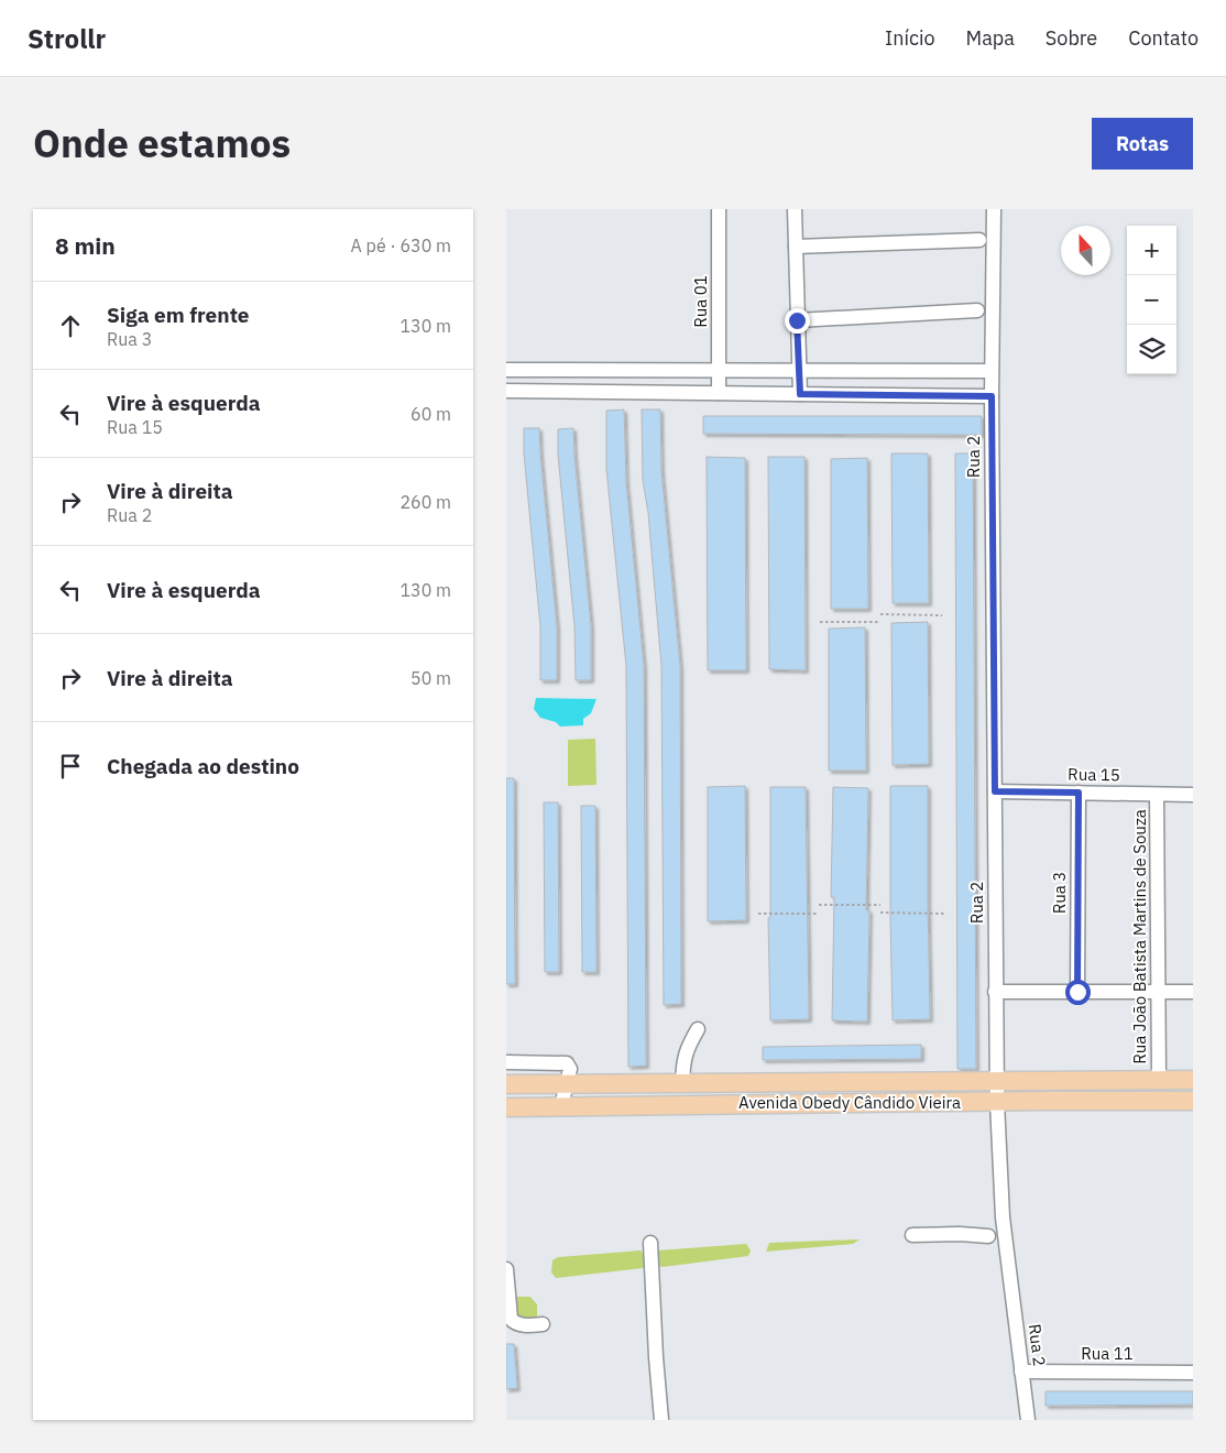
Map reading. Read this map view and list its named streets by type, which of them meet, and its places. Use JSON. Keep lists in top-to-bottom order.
{
  "streets": {
    "main road": ["Avenida Obedy Cândido Vieira"],
    "street": [
      "Rua 01",
      "Rua 2",
      "Rua 15",
      "Rua 3",
      "Rua João Batista Martins de Souza",
      "Rua 11"
    ]
  },
  "crossings": [
    ["Rua 2", "Rua 15"],
    ["Rua 2", "Avenida Obedy Cândido Vieira"],
    ["Rua 2", "Rua 11"],
    ["Rua 15", "Rua 3"],
    ["Rua 15", "Rua João Batista Martins de Souza"],
    ["Rua João Batista Martins de Souza", "Avenida Obedy Cândido Vieira"]
  ],
  "north": "top",
  "page": {
    "header": "Strollr",
    "nav": [
      "Início",
      "Mapa",
      "Sobre",
      "Contato"
    ],
    "title": "Onde estamos",
    "buttons": "Rotas",
    "heading": ["8 min", "A pé · 630 m"],
    "map_buttons": ["+", "−"],
    "list": [
      ["Siga em frente", "Rua 3", "130 m"],
      ["Vire à esquerda", "Rua 15", "60 m"],
      ["Vire à direita", "Rua 2", "260 m"],
      ["Vire à esquerda", "130 m"],
      ["Vire à direita", "50 m"],
      "Chegada ao destino"
    ]
  }
}
